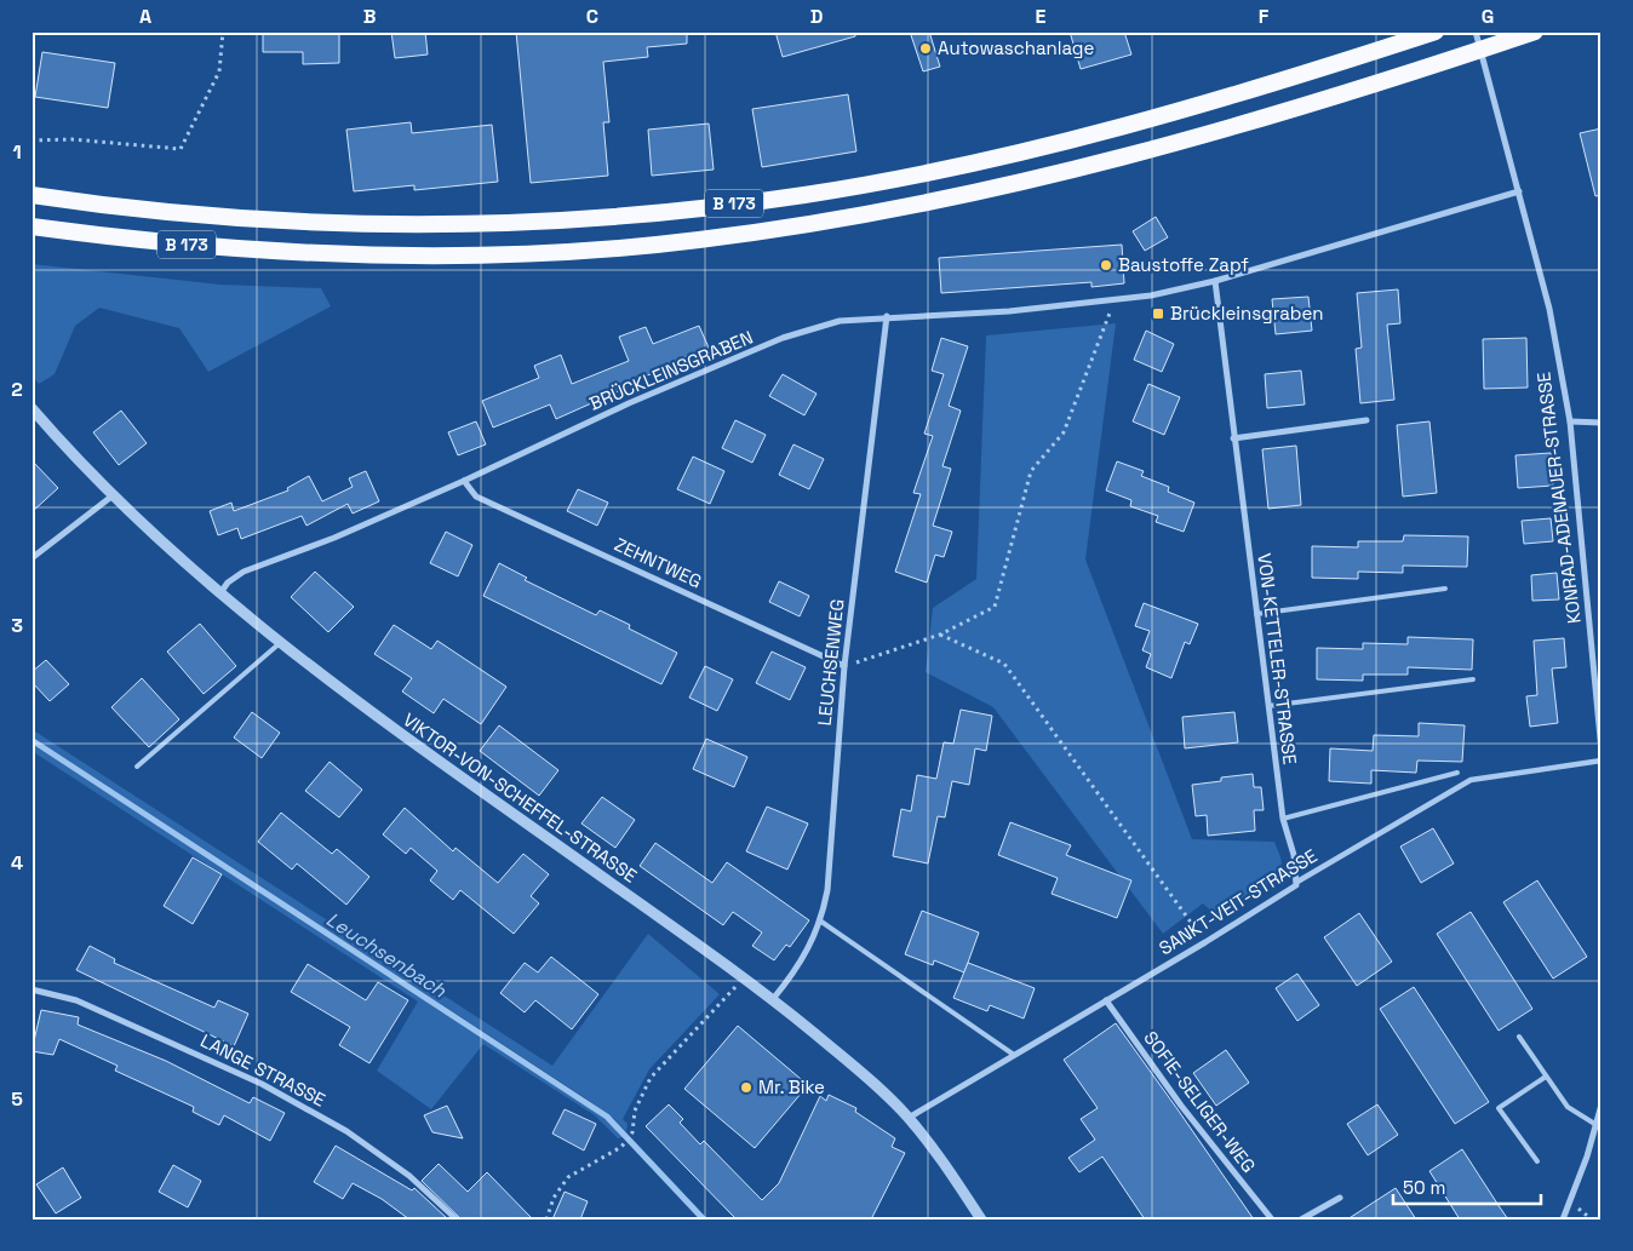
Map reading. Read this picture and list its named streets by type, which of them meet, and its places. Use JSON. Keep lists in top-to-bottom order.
{
  "streets": {
    "highway": ["B 173"],
    "street": [
      "BRÜCKLEINSGRABEN",
      "KONRAD-ADENAUER-STRASSE",
      "ZEHNTWEG",
      "VON-KETTELER-STRASSE",
      "LEUCHSENWEG",
      "VIKTOR-VON-SCHEFFEL-STRASSE",
      "SANKT-VEIT-STRASSE",
      "LANGE STRASSE",
      "SOFIE-SELIGER-WEG"
    ]
  },
  "crossings": [
    ["BRÜCKLEINSGRABEN", "KONRAD-ADENAUER-STRASSE"],
    ["BRÜCKLEINSGRABEN", "ZEHNTWEG"],
    ["BRÜCKLEINSGRABEN", "VON-KETTELER-STRASSE"],
    ["BRÜCKLEINSGRABEN", "LEUCHSENWEG"],
    ["BRÜCKLEINSGRABEN", "VIKTOR-VON-SCHEFFEL-STRASSE"],
    ["ZEHNTWEG", "LEUCHSENWEG"],
    ["VON-KETTELER-STRASSE", "SANKT-VEIT-STRASSE"],
    ["LEUCHSENWEG", "VIKTOR-VON-SCHEFFEL-STRASSE"],
    ["VIKTOR-VON-SCHEFFEL-STRASSE", "SANKT-VEIT-STRASSE"],
    ["SANKT-VEIT-STRASSE", "SOFIE-SELIGER-WEG"]
  ],
  "water": ["Leuchsenbach"],
  "places": {
    "other": ["Autowaschanlage", "Baustoffe Zapf", "Mr. Bike"],
    "transit": ["Brückleinsgraben"]
  },
  "scale_bar": "50 m",
  "grid": {
    "columns": [
      "A",
      "B",
      "C",
      "D",
      "E",
      "F",
      "G"
    ],
    "rows": [
      "1",
      "2",
      "3",
      "4",
      "5"
    ]
  }
}
